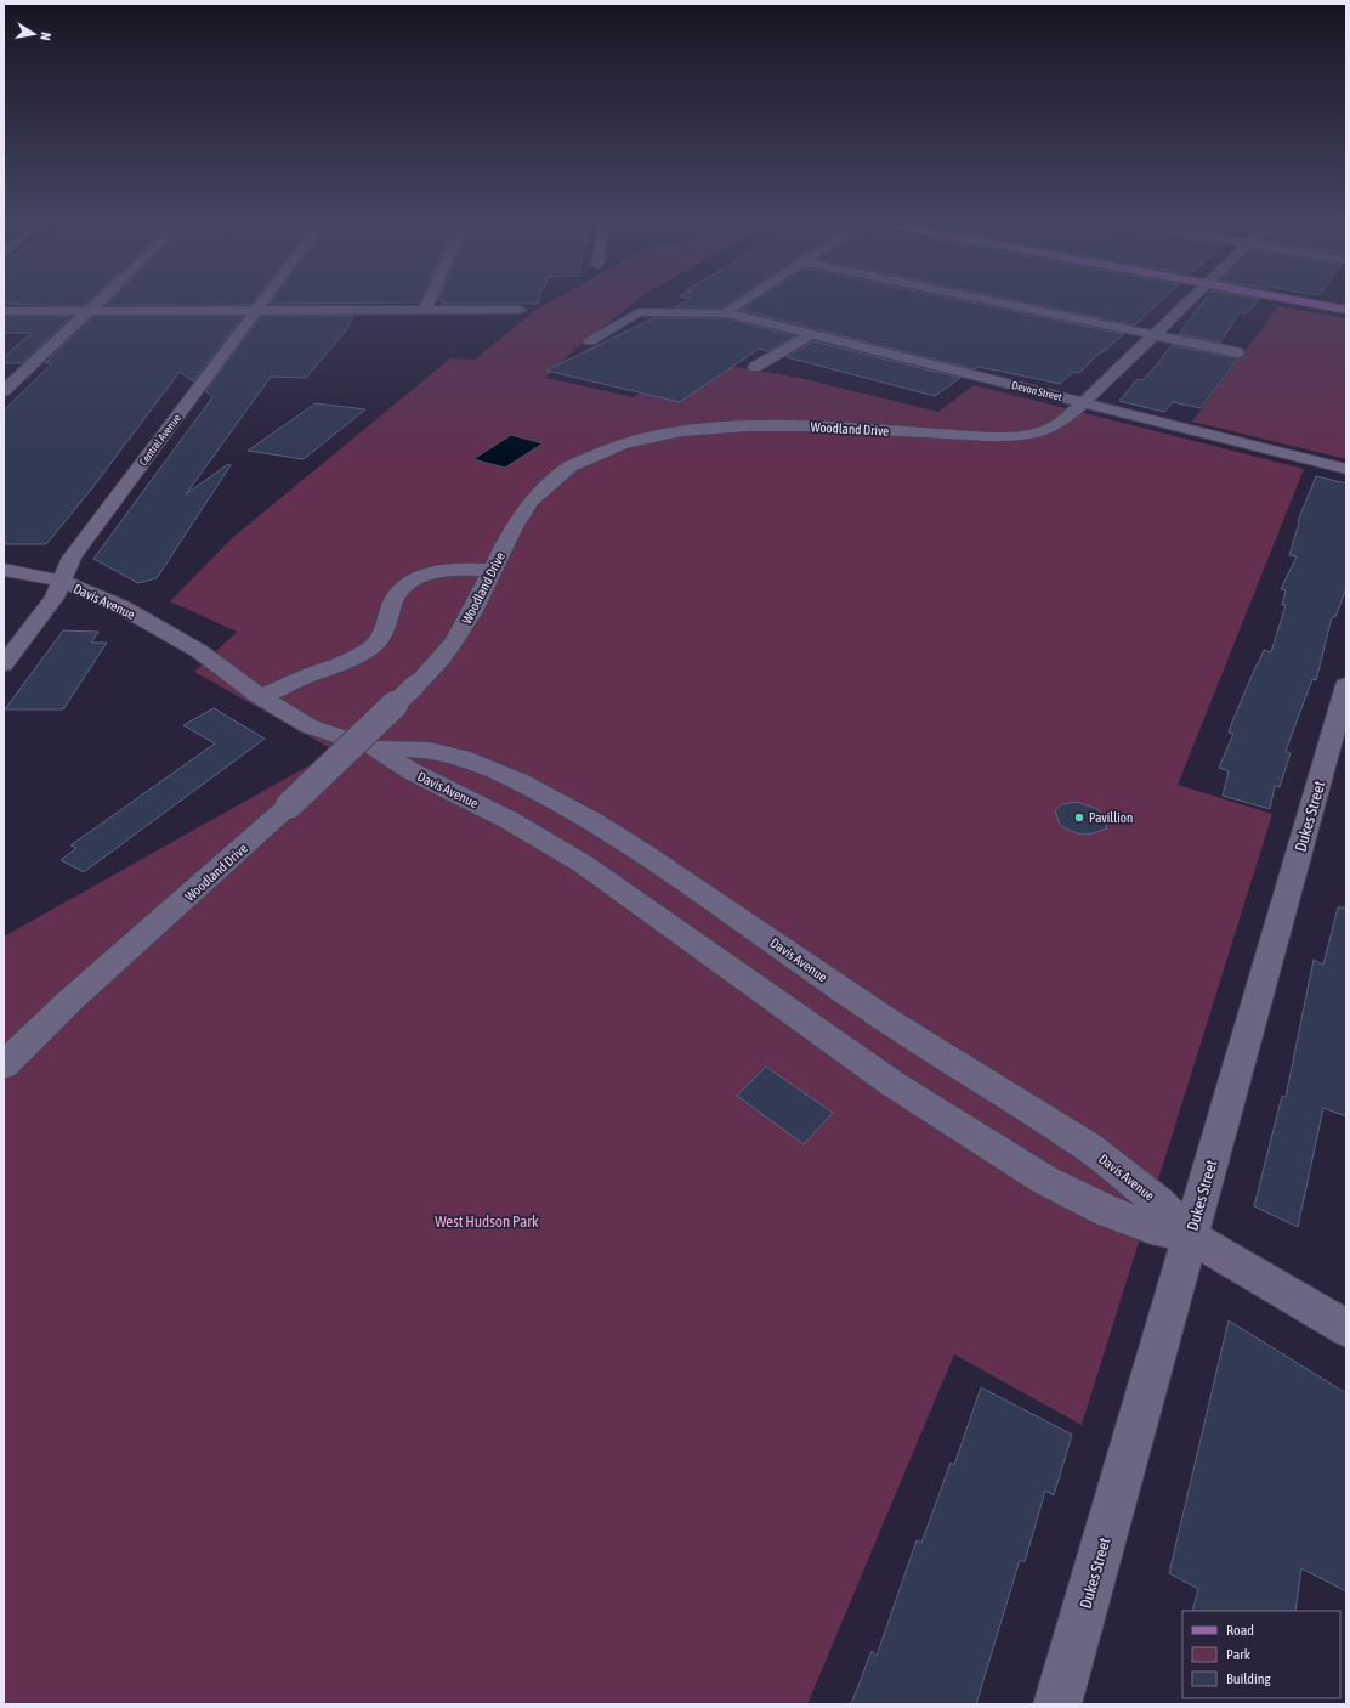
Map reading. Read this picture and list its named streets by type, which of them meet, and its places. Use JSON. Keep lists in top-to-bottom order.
{
  "streets": {
    "street": [
      "Devon Street",
      "Woodland Drive",
      "Central Avenue",
      "Davis Avenue",
      "Dukes Street"
    ]
  },
  "crossings": [
    ["Devon Street", "Woodland Drive"],
    ["Central Avenue", "Davis Avenue"],
    ["Davis Avenue", "Dukes Street"]
  ],
  "parks": ["West Hudson Park"],
  "places": ["Pavillion"],
  "legend": ["Road", "Park", "Building"],
  "north": "right"
}
